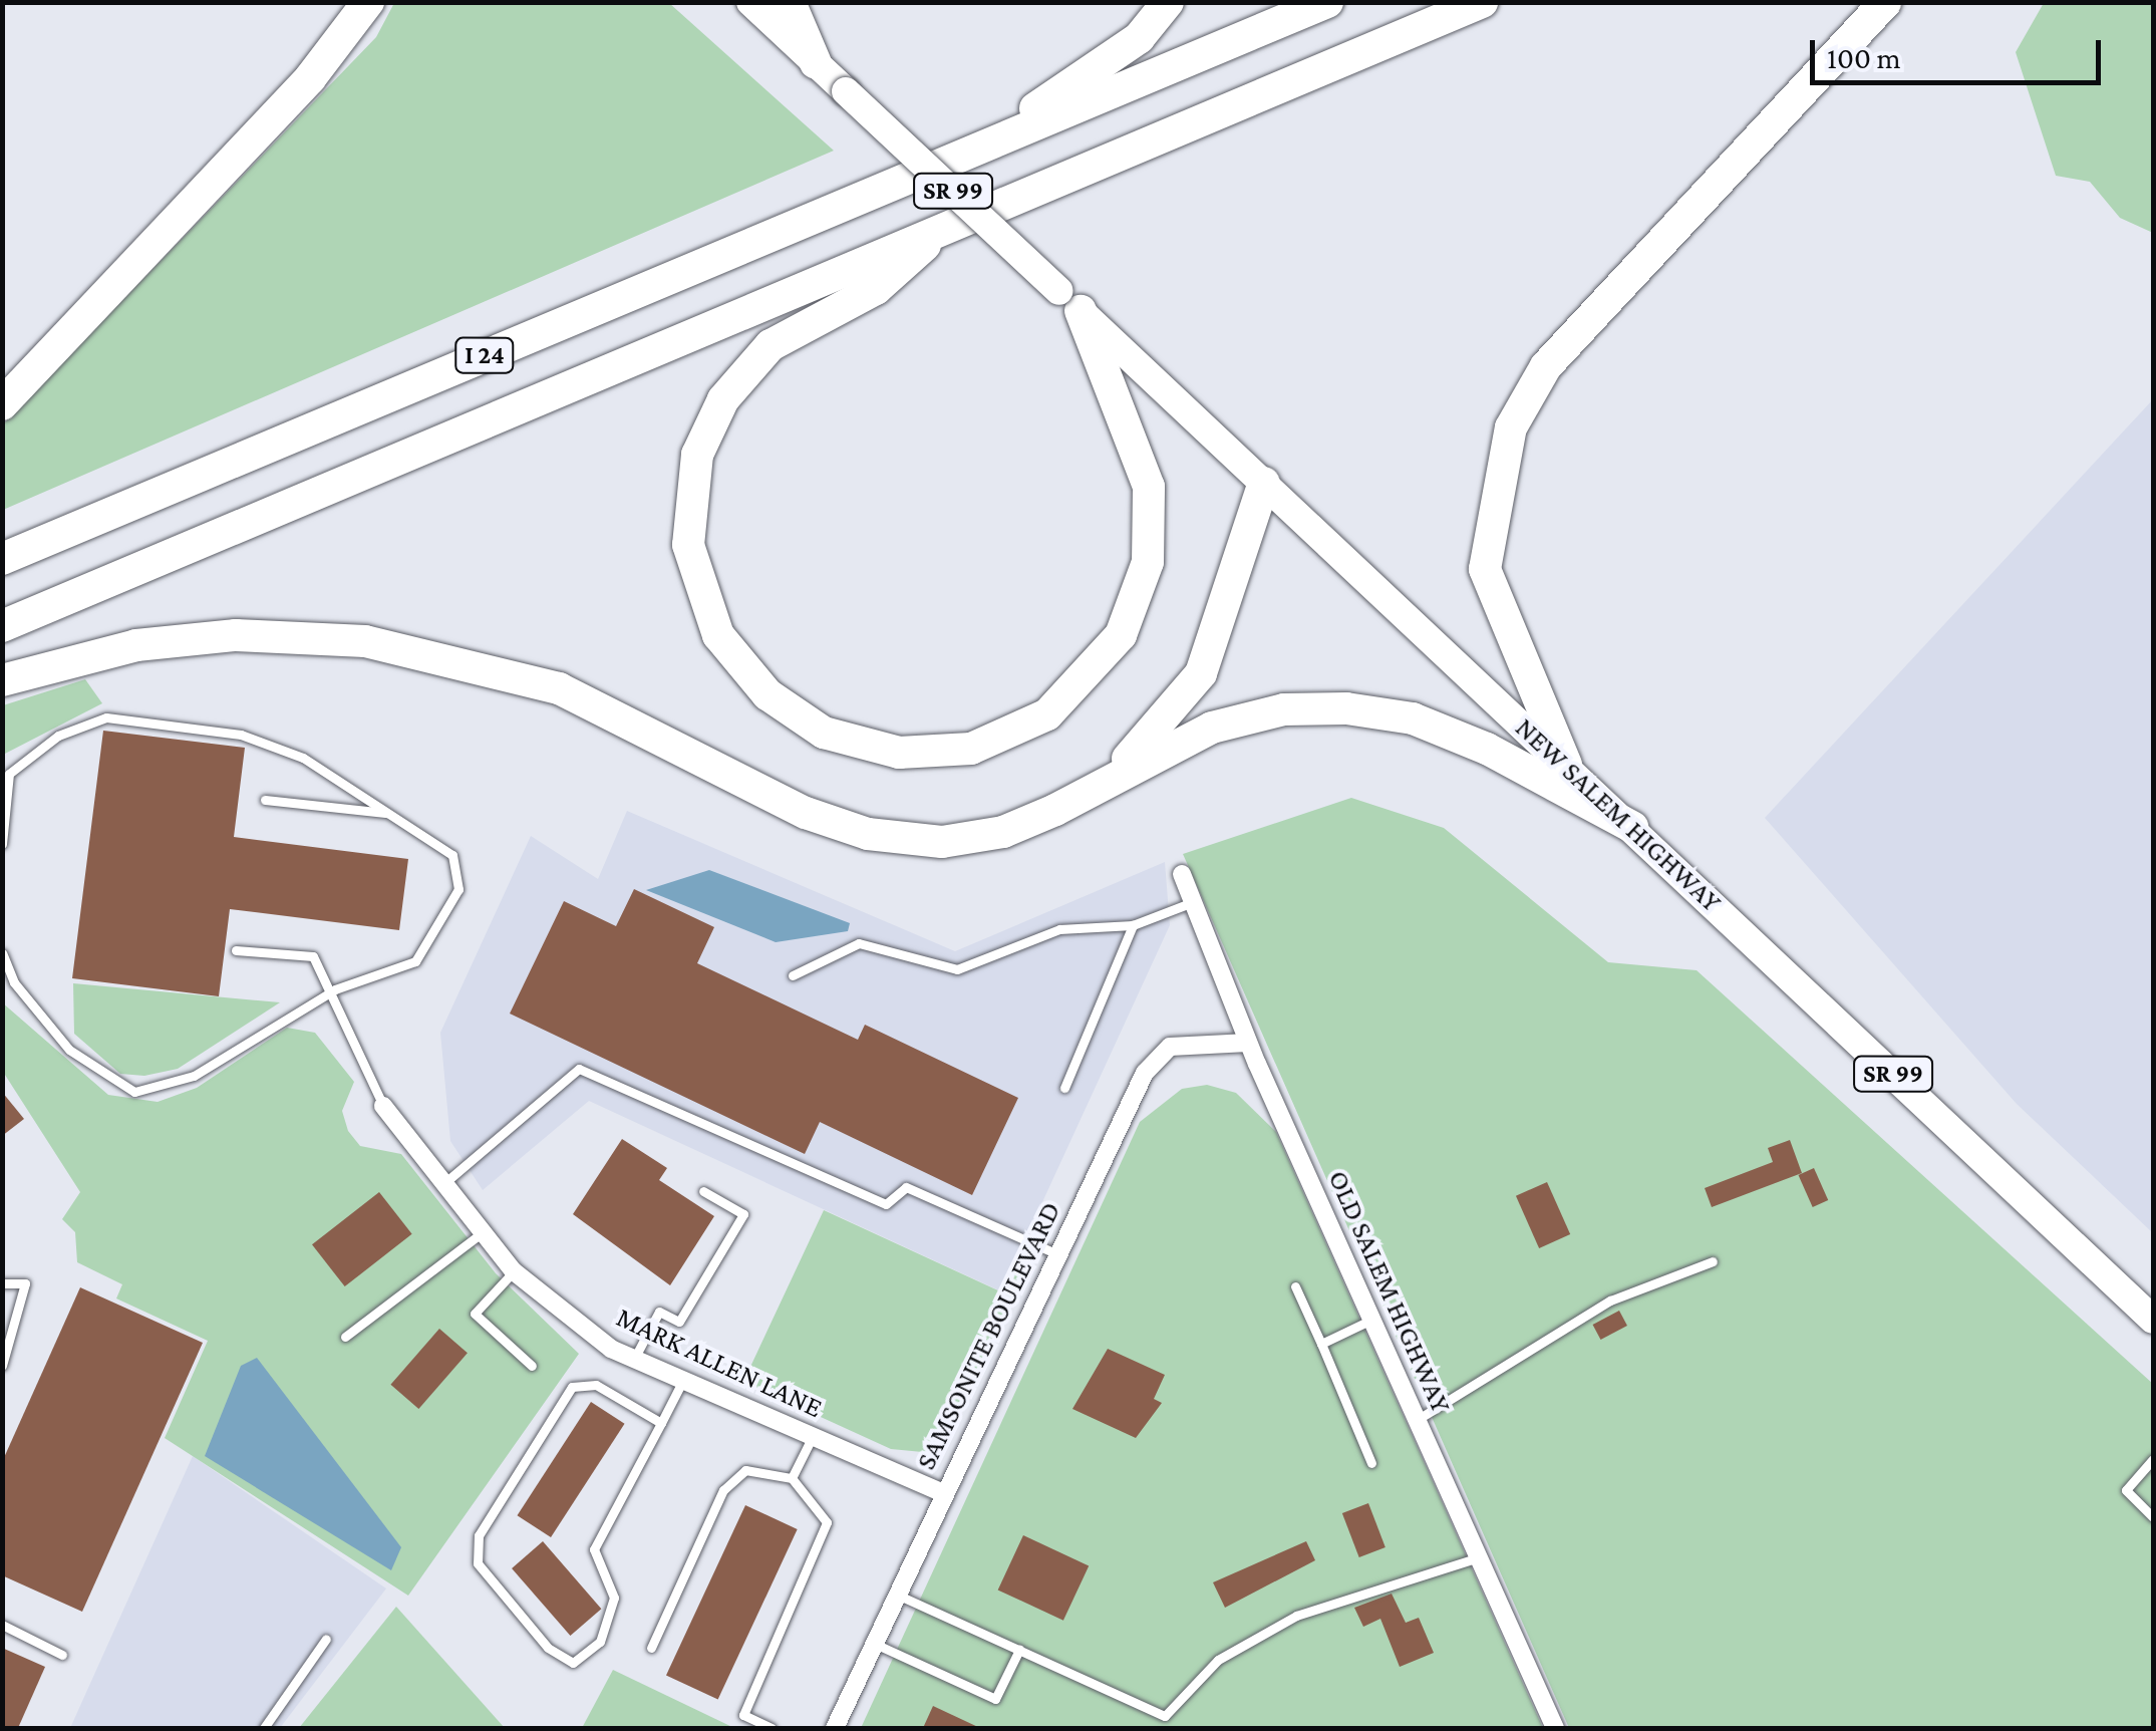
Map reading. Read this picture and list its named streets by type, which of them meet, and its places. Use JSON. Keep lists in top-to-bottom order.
{
  "streets": {
    "highway": ["I 24"],
    "main road": ["SR 99", "NEW SALEM HIGHWAY"],
    "street": ["OLD SALEM HIGHWAY", "SAMSONITE BOULEVARD", "MARK ALLEN LANE"]
  },
  "crossings": [
    ["OLD SALEM HIGHWAY", "SAMSONITE BOULEVARD"],
    ["SAMSONITE BOULEVARD", "MARK ALLEN LANE"]
  ],
  "scale_bar": "100 m"
}
